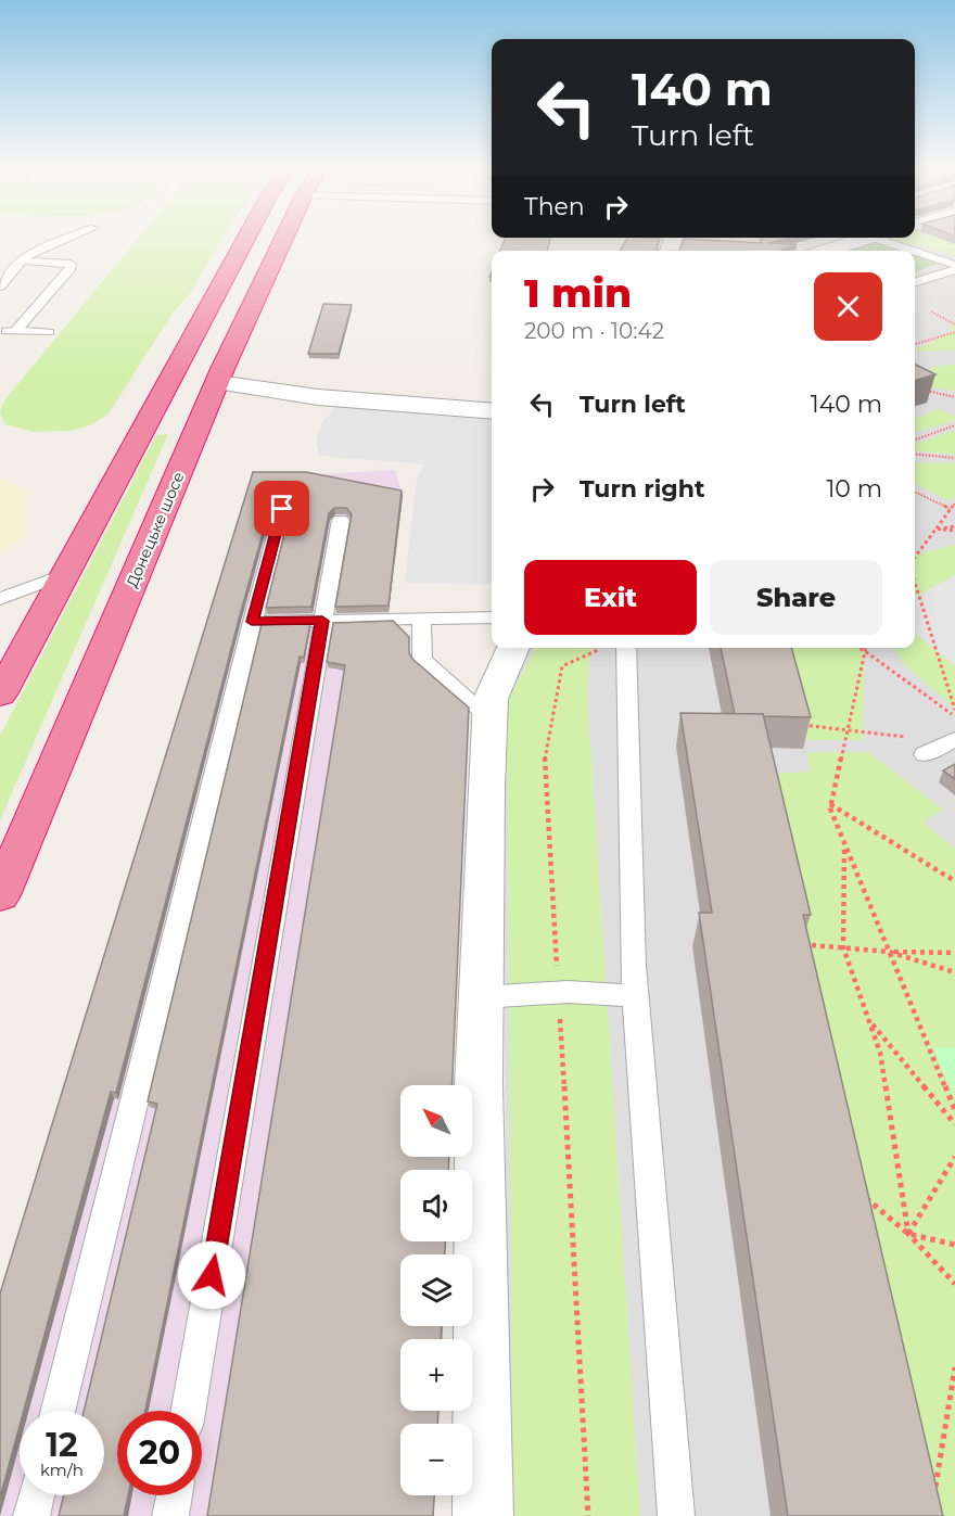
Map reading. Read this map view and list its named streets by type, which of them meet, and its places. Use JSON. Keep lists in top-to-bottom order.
{
  "streets": {
    "highway": ["Донецьке шосе"]
  },
  "north": "top left",
  "page": {
    "turn": ["140 m", "Turn left"],
    "then": "Then",
    "heading": ["1 min", "200 m · 10:42"],
    "list": [
      {
        "name": "Turn left",
        "value": "140 m"
      },
      {
        "name": "Turn right",
        "value": "10 m"
      }
    ],
    "buttons": ["Exit", "Share"],
    "map_buttons": ["+", "−"],
    "speed": "12 km/h",
    "limit": "20"
  }
}
